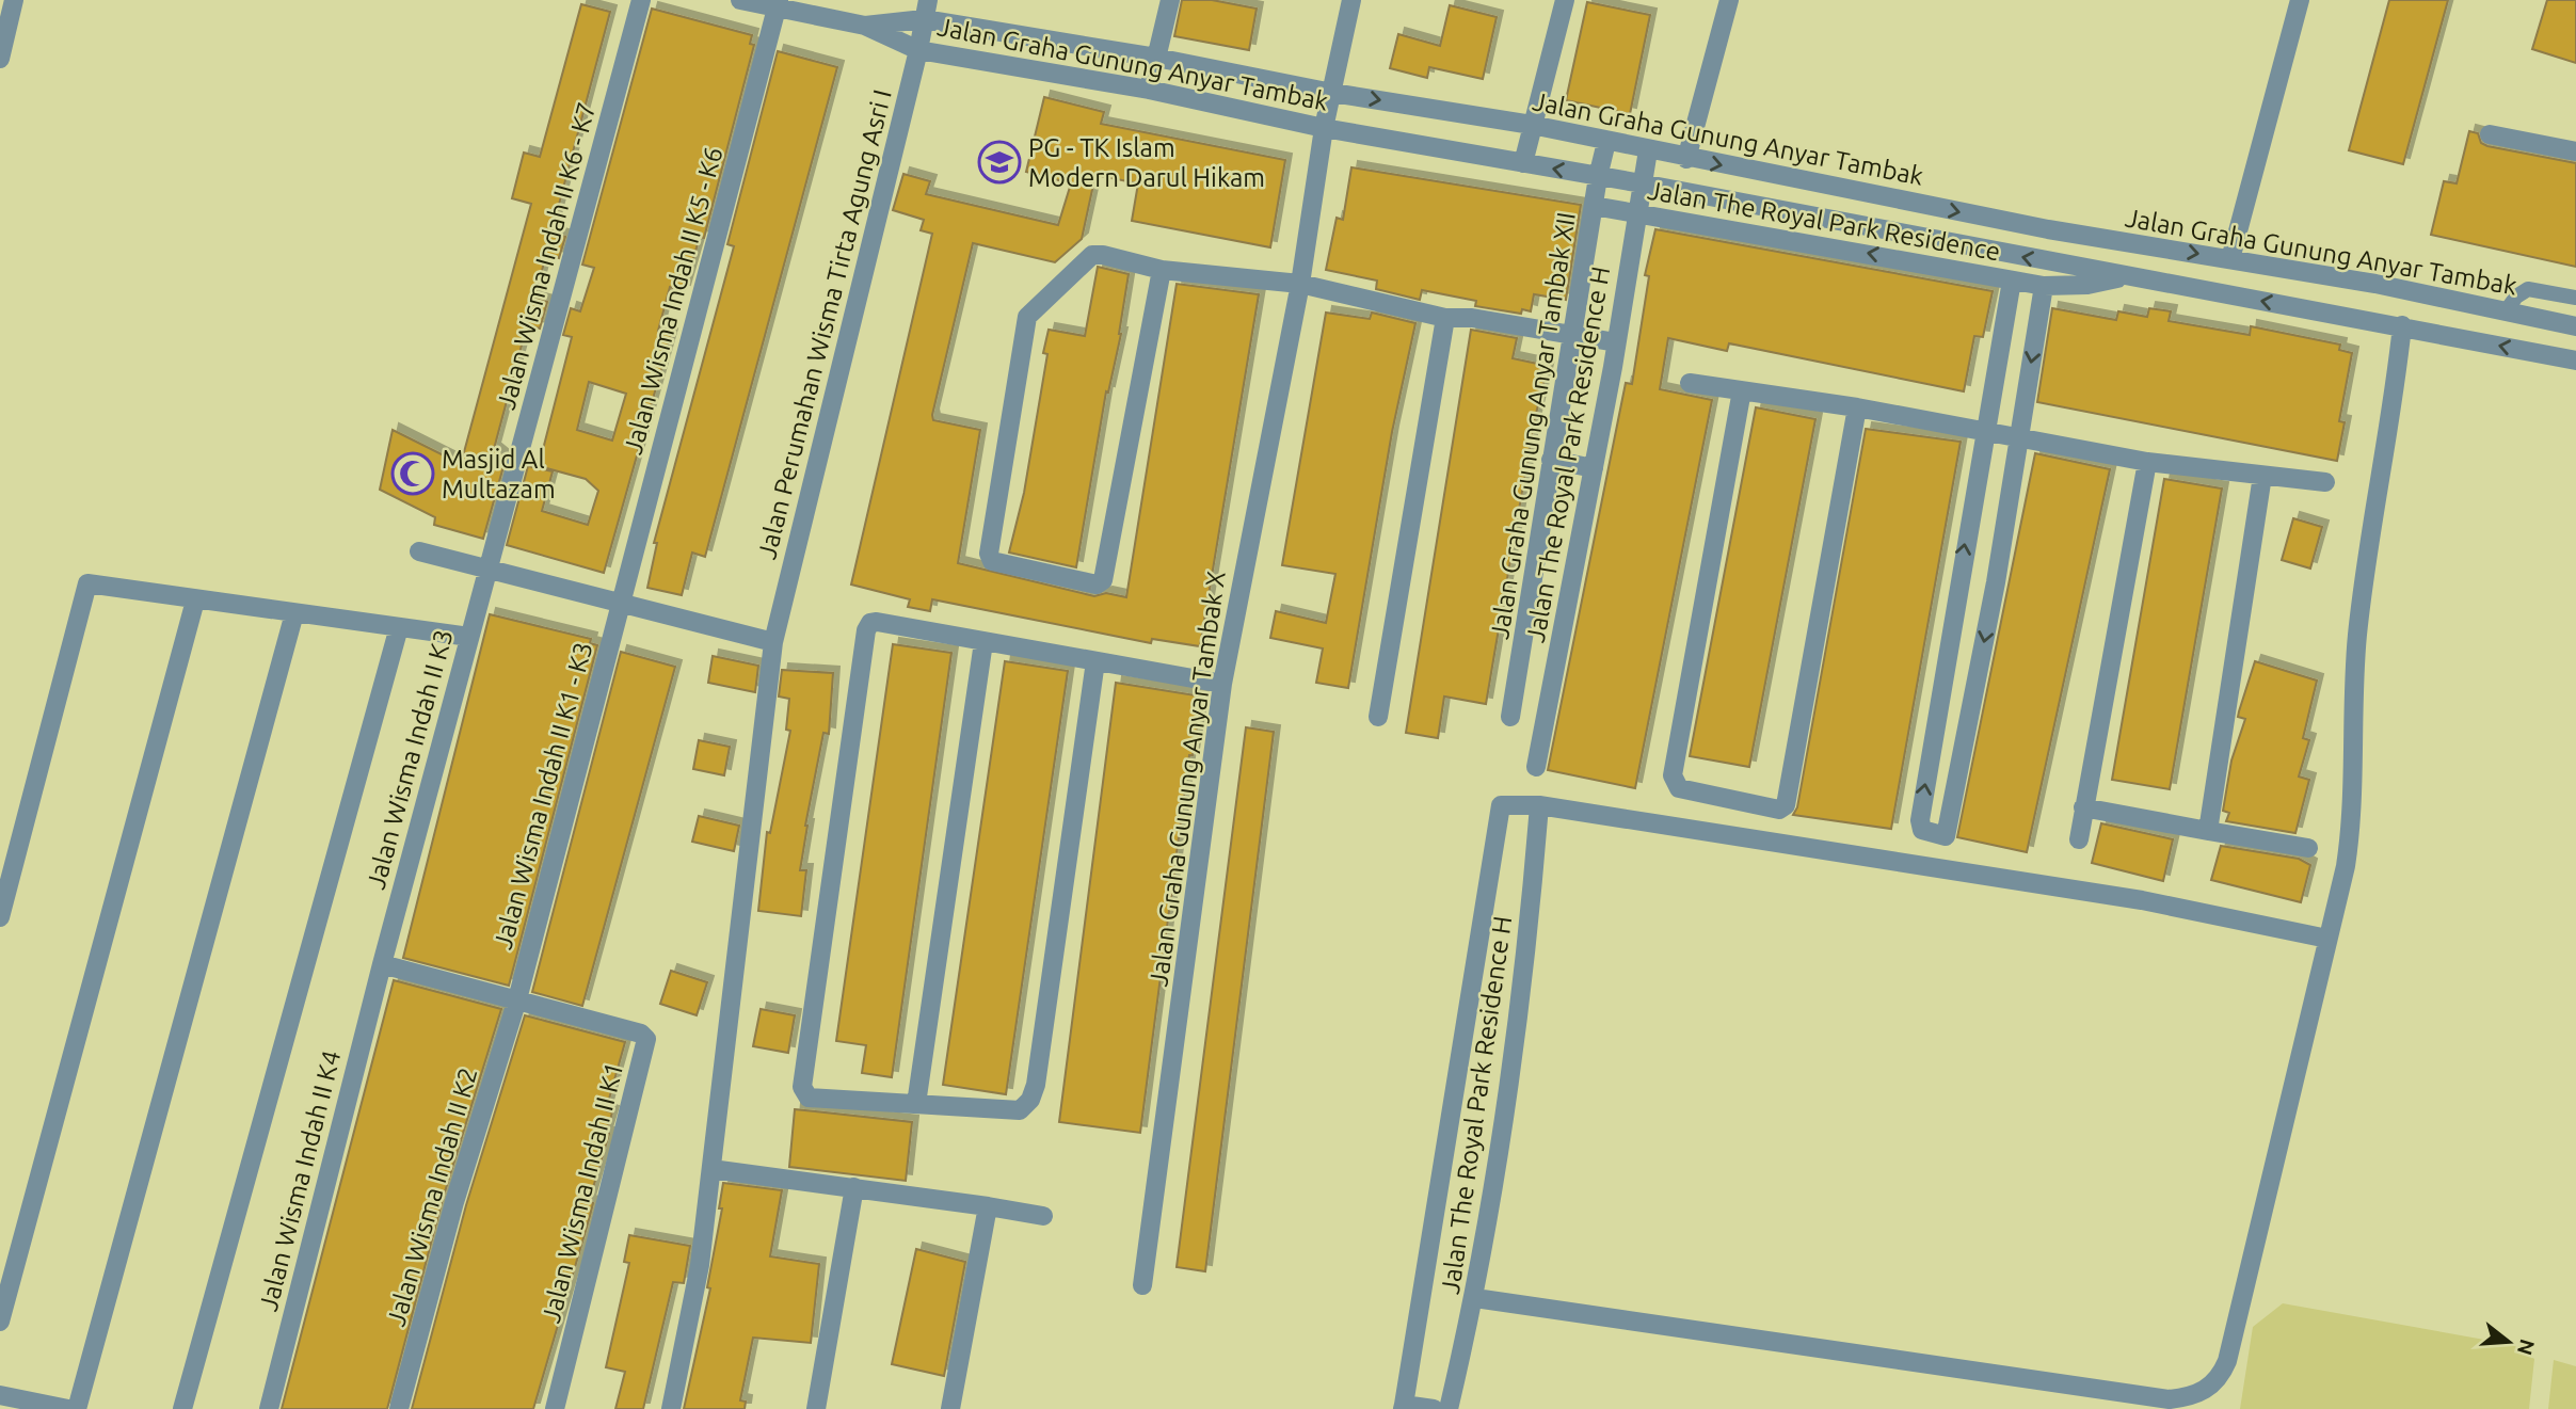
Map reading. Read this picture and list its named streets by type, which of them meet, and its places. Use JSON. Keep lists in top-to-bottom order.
{
  "streets": {
    "street": [
      "Jalan Graha Gunung Anyar Tambak",
      "Jalan The Royal Park Residence",
      "Jalan Wisma Indah II K6 - K7",
      "Jalan Wisma Indah II K5 - K6",
      "Jalan Perumahan Wisma Tirta Agung Asri I",
      "Jalan Graha Gunung Anyar Tambak XII",
      "Jalan The Royal Park Residence H",
      "Jalan Wisma Indah II K3",
      "Jalan Graha Gunung Anyar Tambak X",
      "Jalan Wisma Indah II K1 - K3",
      "Jalan Wisma Indah II K4",
      "Jalan Wisma Indah II K1",
      "Jalan Wisma Indah II K2"
    ]
  },
  "crossings": [
    ["Jalan Graha Gunung Anyar Tambak", "Jalan The Royal Park Residence"],
    ["Jalan Graha Gunung Anyar Tambak", "Jalan Perumahan Wisma Tirta Agung Asri I"],
    ["Jalan Graha Gunung Anyar Tambak", "Jalan Graha Gunung Anyar Tambak XII"],
    ["Jalan Graha Gunung Anyar Tambak", "Jalan The Royal Park Residence H"],
    ["Jalan Graha Gunung Anyar Tambak", "Jalan Graha Gunung Anyar Tambak X"],
    ["Jalan The Royal Park Residence", "Jalan Graha Gunung Anyar Tambak XII"],
    ["Jalan The Royal Park Residence", "Jalan The Royal Park Residence H"],
    ["Jalan Wisma Indah II K6 - K7", "Jalan Wisma Indah II K3"],
    ["Jalan Wisma Indah II K5 - K6", "Jalan Wisma Indah II K1 - K3"],
    ["Jalan Wisma Indah II K3", "Jalan Wisma Indah II K4"],
    ["Jalan Wisma Indah II K3", "Jalan Wisma Indah II K1"],
    ["Jalan Wisma Indah II K1 - K3", "Jalan Wisma Indah II K1"],
    ["Jalan Wisma Indah II K1 - K3", "Jalan Wisma Indah II K2"],
    ["Jalan Wisma Indah II K4", "Jalan Wisma Indah II K1"],
    ["Jalan Wisma Indah II K1", "Jalan Wisma Indah II K2"]
  ],
  "places": {
    "school or university": ["PG - TK Islam Modern Darul Hikam"],
    "mosque": ["Masjid Al Multazam"]
  },
  "north": "right"
}
